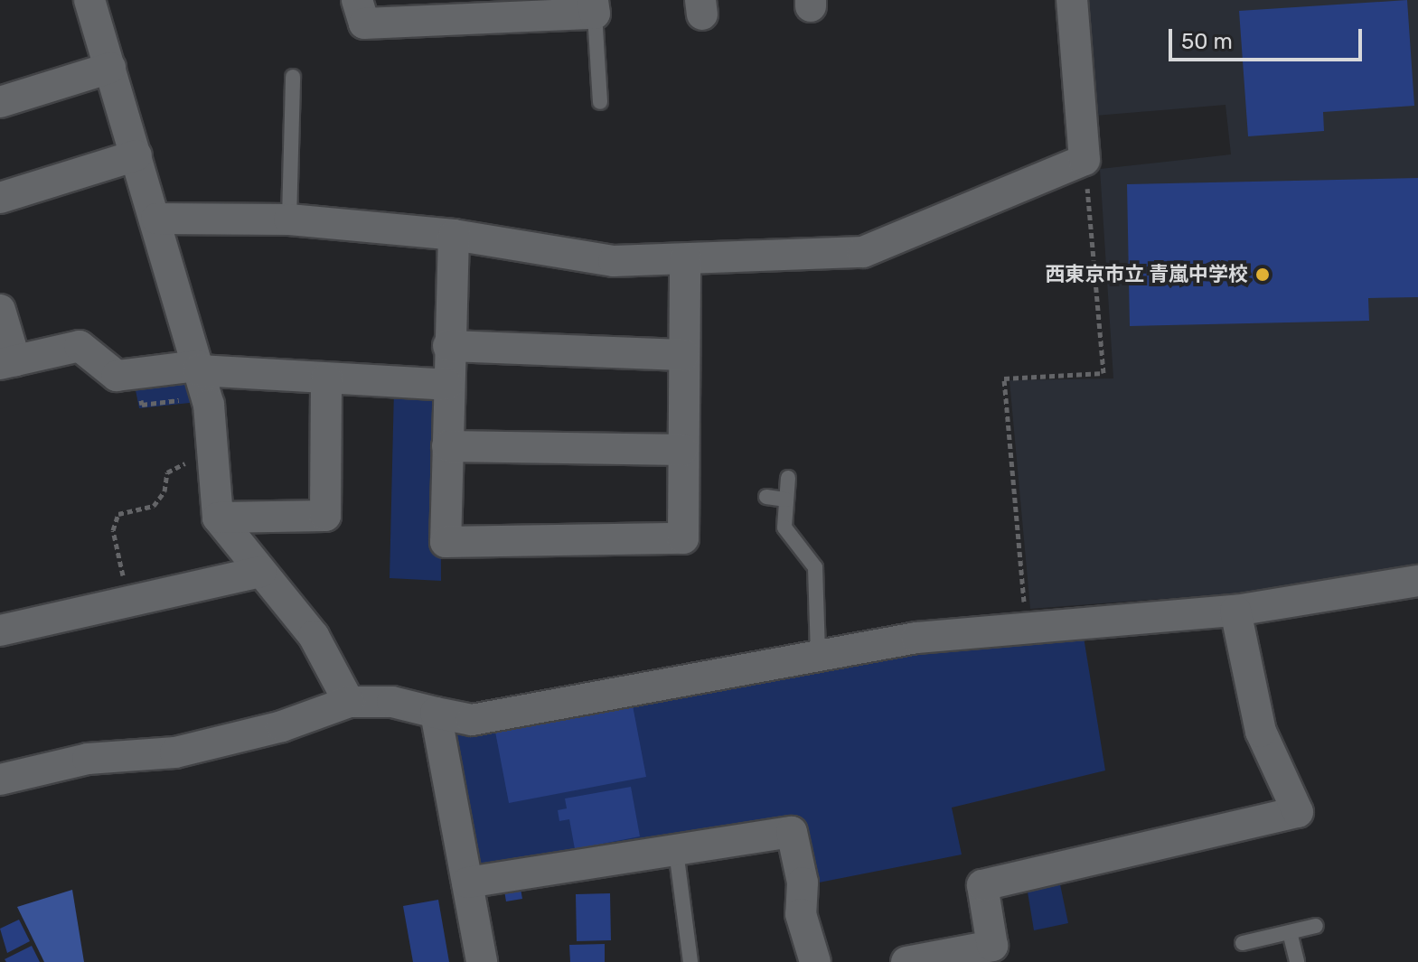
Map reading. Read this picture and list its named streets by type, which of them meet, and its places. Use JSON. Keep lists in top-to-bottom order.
{
  "places": ["西東京市立 青嵐中学校"],
  "scale_bar": "50 m"
}
